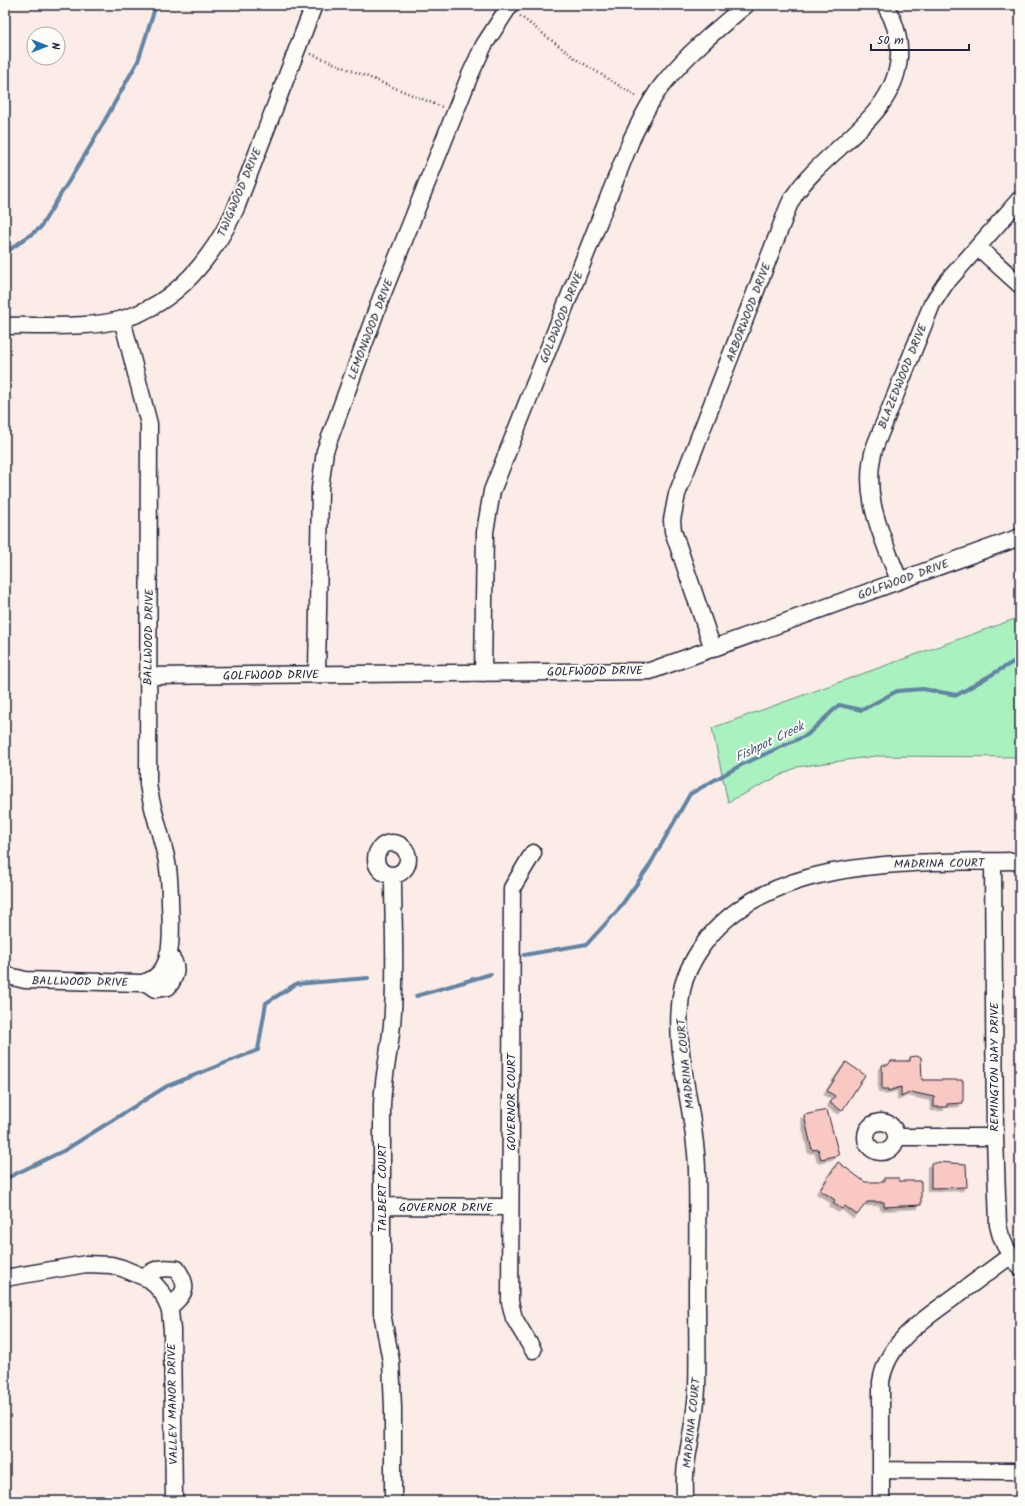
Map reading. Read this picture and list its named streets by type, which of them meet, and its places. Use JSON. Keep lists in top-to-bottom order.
{
  "streets": {
    "street": [
      "TWIGWOOD DRIVE",
      "ARBORWOOD DRIVE",
      "GOLDWOOD DRIVE",
      "LEMONWOOD DRIVE",
      "BLAZEDWOOD DRIVE",
      "GOLFWOOD DRIVE",
      "BALLWOOD DRIVE",
      "MADRINA COURT",
      "REMINGTON WAY DRIVE",
      "GOVERNOR COURT",
      "TALBERT COURT",
      "GOVERNOR DRIVE",
      "VALLEY MANOR DRIVE"
    ]
  },
  "crossings": [
    ["TWIGWOOD DRIVE", "BALLWOOD DRIVE"],
    ["ARBORWOOD DRIVE", "GOLFWOOD DRIVE"],
    ["GOLDWOOD DRIVE", "GOLFWOOD DRIVE"],
    ["LEMONWOOD DRIVE", "GOLFWOOD DRIVE"],
    ["BLAZEDWOOD DRIVE", "GOLFWOOD DRIVE"],
    ["GOLFWOOD DRIVE", "BALLWOOD DRIVE"],
    ["MADRINA COURT", "REMINGTON WAY DRIVE"],
    ["GOVERNOR COURT", "GOVERNOR DRIVE"],
    ["TALBERT COURT", "GOVERNOR DRIVE"]
  ],
  "water": ["Fishpot Creek"],
  "scale_bar": "50 m",
  "north": "right"
}
